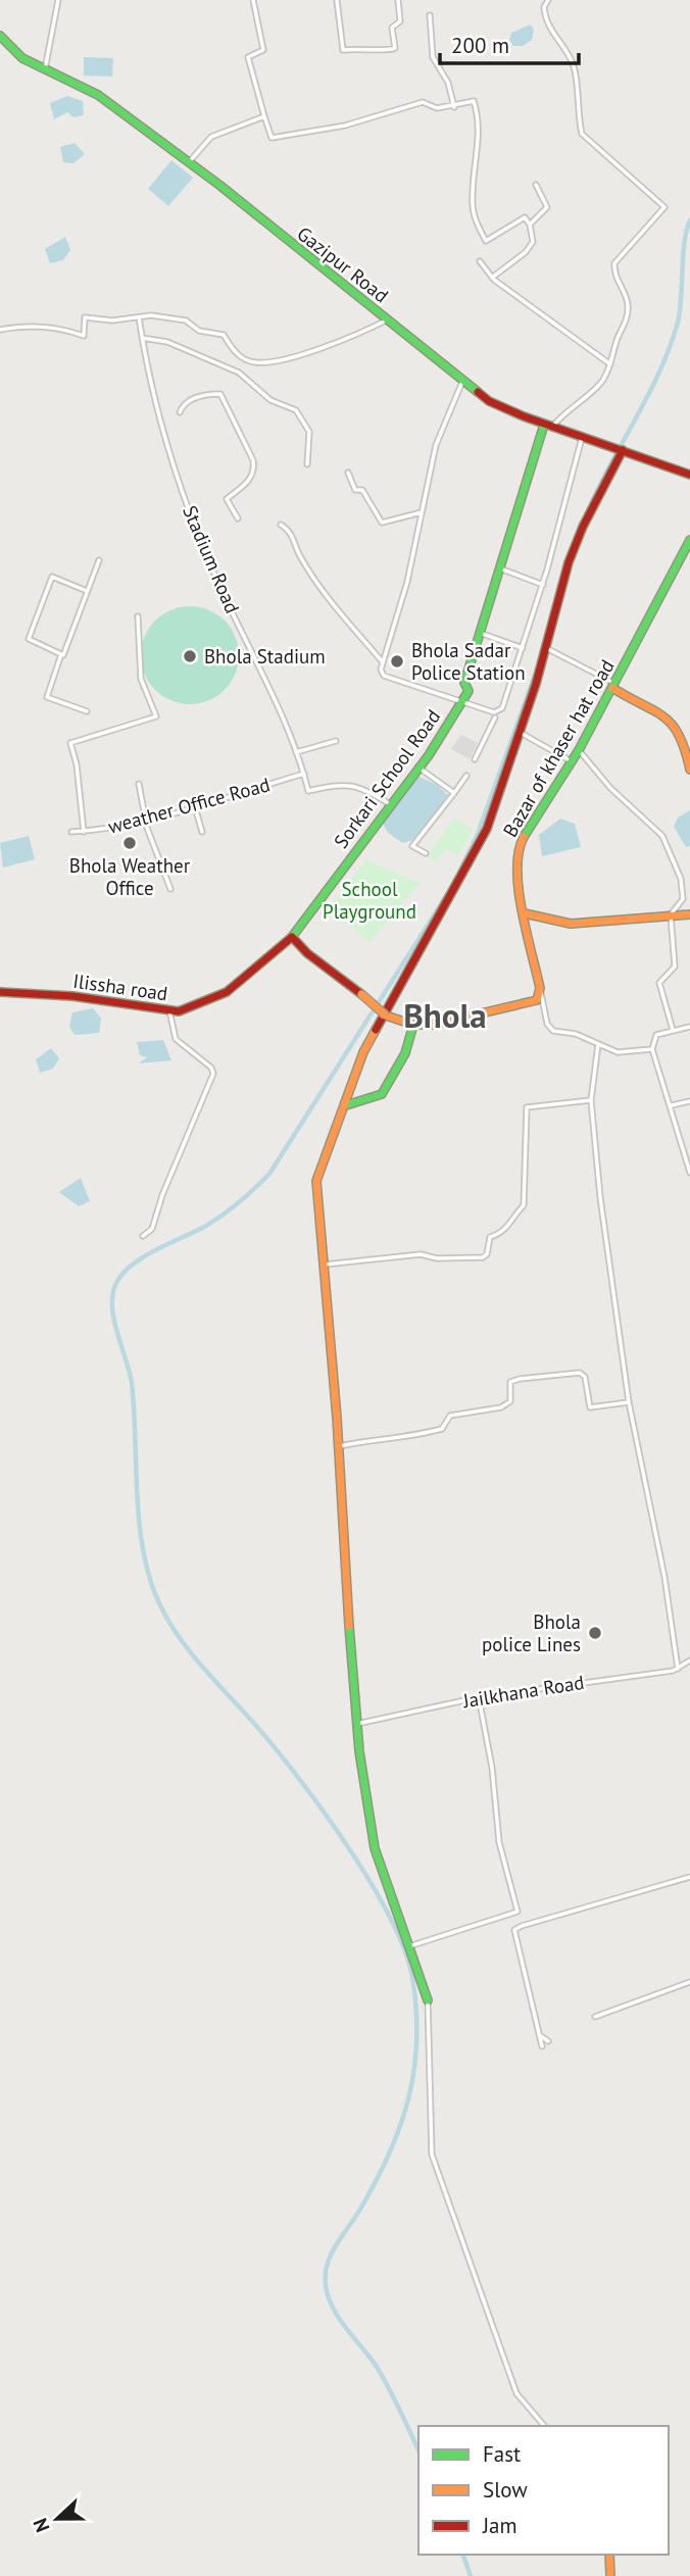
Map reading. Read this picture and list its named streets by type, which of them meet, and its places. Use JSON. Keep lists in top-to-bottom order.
{
  "streets": {
    "street": [
      "Gazipur Road",
      "Stadium Road",
      "Bazar of khaser hat road",
      "Sorkari School Road",
      "weather Office Road",
      "Ilissha road",
      "Jailkhana Road"
    ]
  },
  "crossings": [
    ["Gazipur Road", "Sorkari School Road"],
    ["Stadium Road", "weather Office Road"],
    ["Sorkari School Road", "Ilissha road"]
  ],
  "districts": ["Bhola"],
  "parks": ["School Playground"],
  "places": [
    "Bhola Stadium",
    "Bhola Sadar Police Station",
    "Bhola Weather Office",
    "Bhola police Lines"
  ],
  "legend": ["Fast", "Slow", "Jam"],
  "scale_bar": "200 m",
  "north": "left"
}
